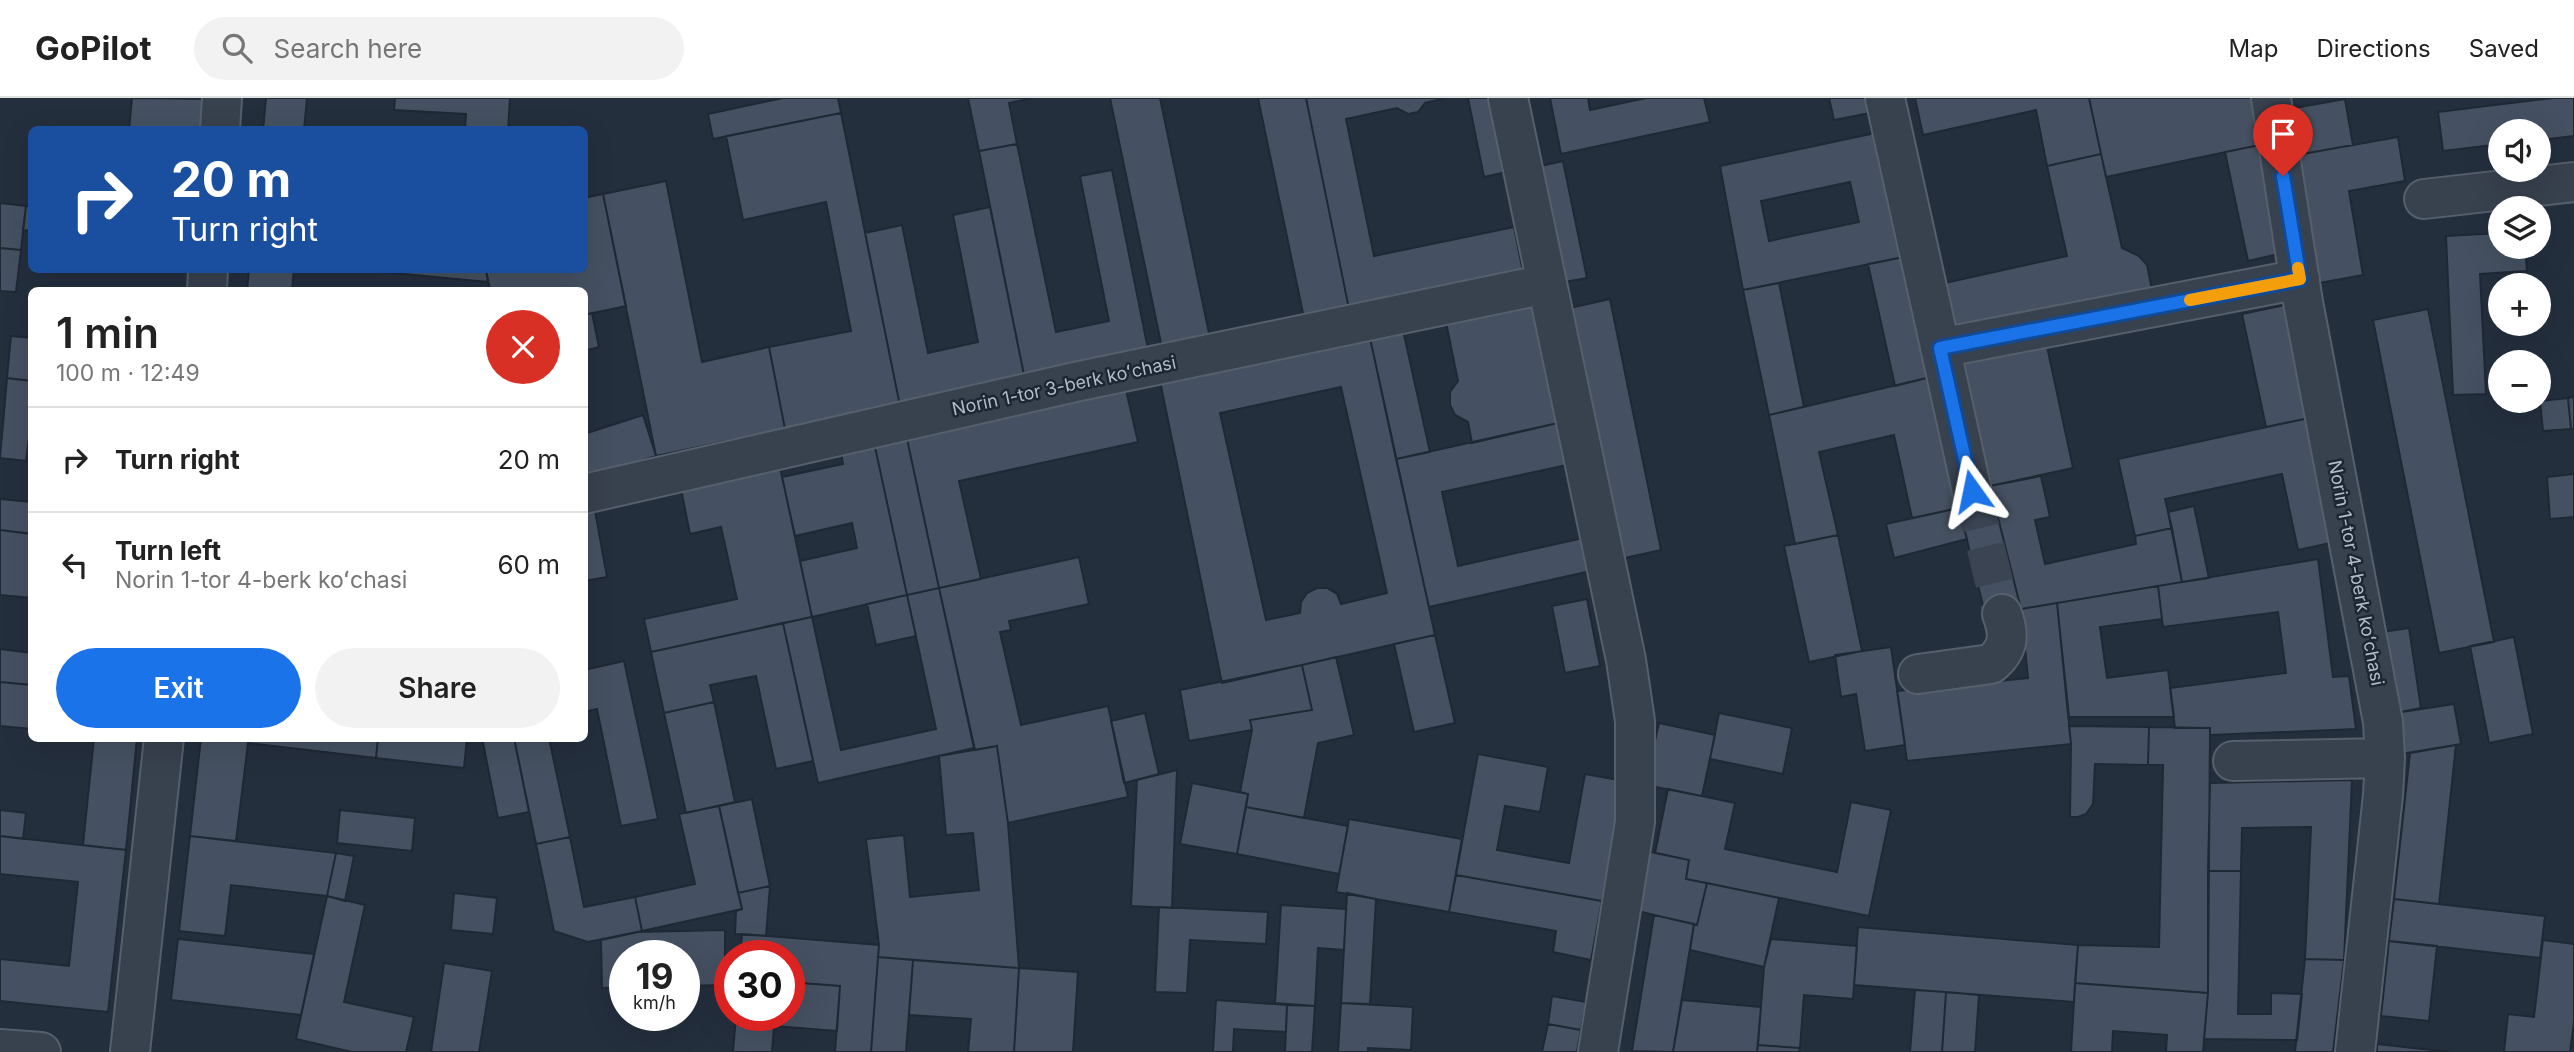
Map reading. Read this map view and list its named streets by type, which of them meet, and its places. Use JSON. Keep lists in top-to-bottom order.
{
  "streets": {
    "street": ["Norin 1-tor 3-berk koʻchasi", "Norin 1-tor 4-berk koʻchasi"]
  },
  "page": {
    "header": "GoPilot",
    "search": "Search here",
    "nav": ["Map", "Directions", "Saved"],
    "map_buttons": ["+", "−"],
    "turn": ["20 m", "Turn right"],
    "heading": ["1 min", "100 m · 12:49"],
    "list": [
      {
        "name": "Turn right",
        "value": "20 m"
      },
      {
        "name": "Turn left",
        "note": "Norin 1-tor 4-berk koʻchasi",
        "value": "60 m"
      }
    ],
    "buttons": ["Exit", "Share"],
    "speed": "19 km/h",
    "limit": "30"
  }
}
